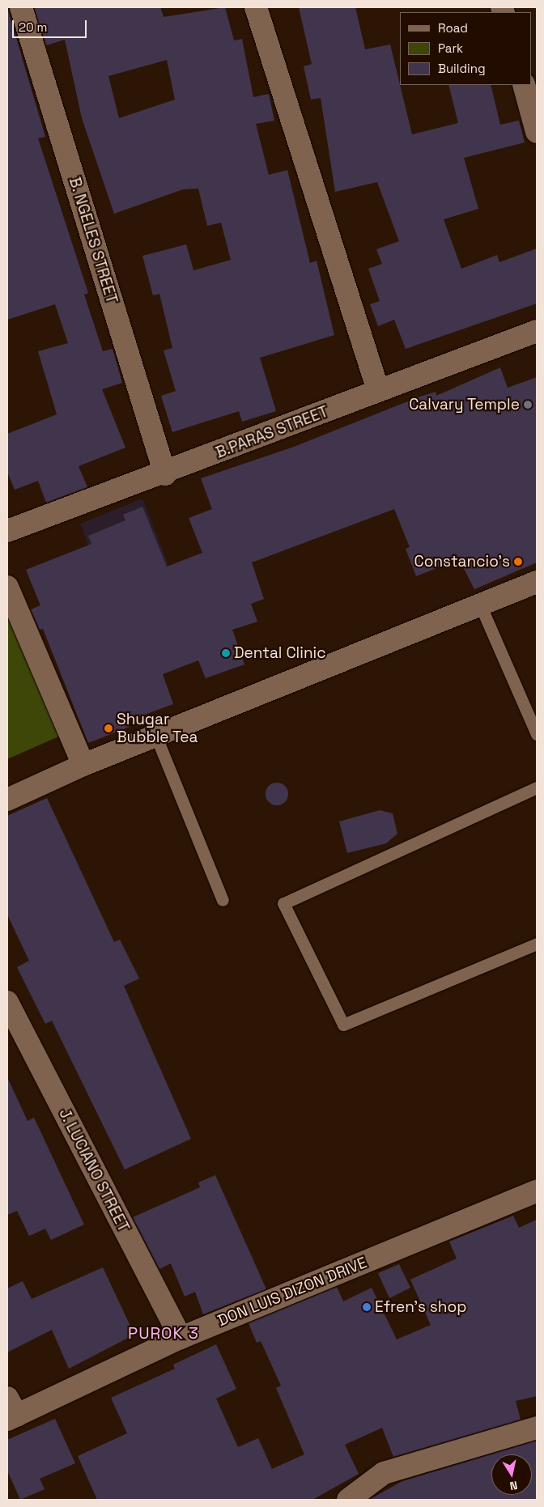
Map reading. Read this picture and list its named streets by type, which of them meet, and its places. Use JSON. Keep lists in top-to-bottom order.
{
  "streets": {
    "street": [
      "B. NGELES STREET",
      "B.PARAS STREET",
      "J. LUCIANO STREET",
      "DON LUIS DIZON DRIVE"
    ]
  },
  "crossings": [
    ["B. NGELES STREET", "B.PARAS STREET"],
    ["J. LUCIANO STREET", "DON LUIS DIZON DRIVE"]
  ],
  "districts": ["PUROK 3"],
  "places": [
    "Calvary Temple",
    "Constancio's",
    "Dental Clinic",
    "Shugar Bubble Tea",
    "Efren's shop"
  ],
  "legend": ["Road", "Park", "Building"],
  "scale_bar": "20 m",
  "north": "bottom"
}
